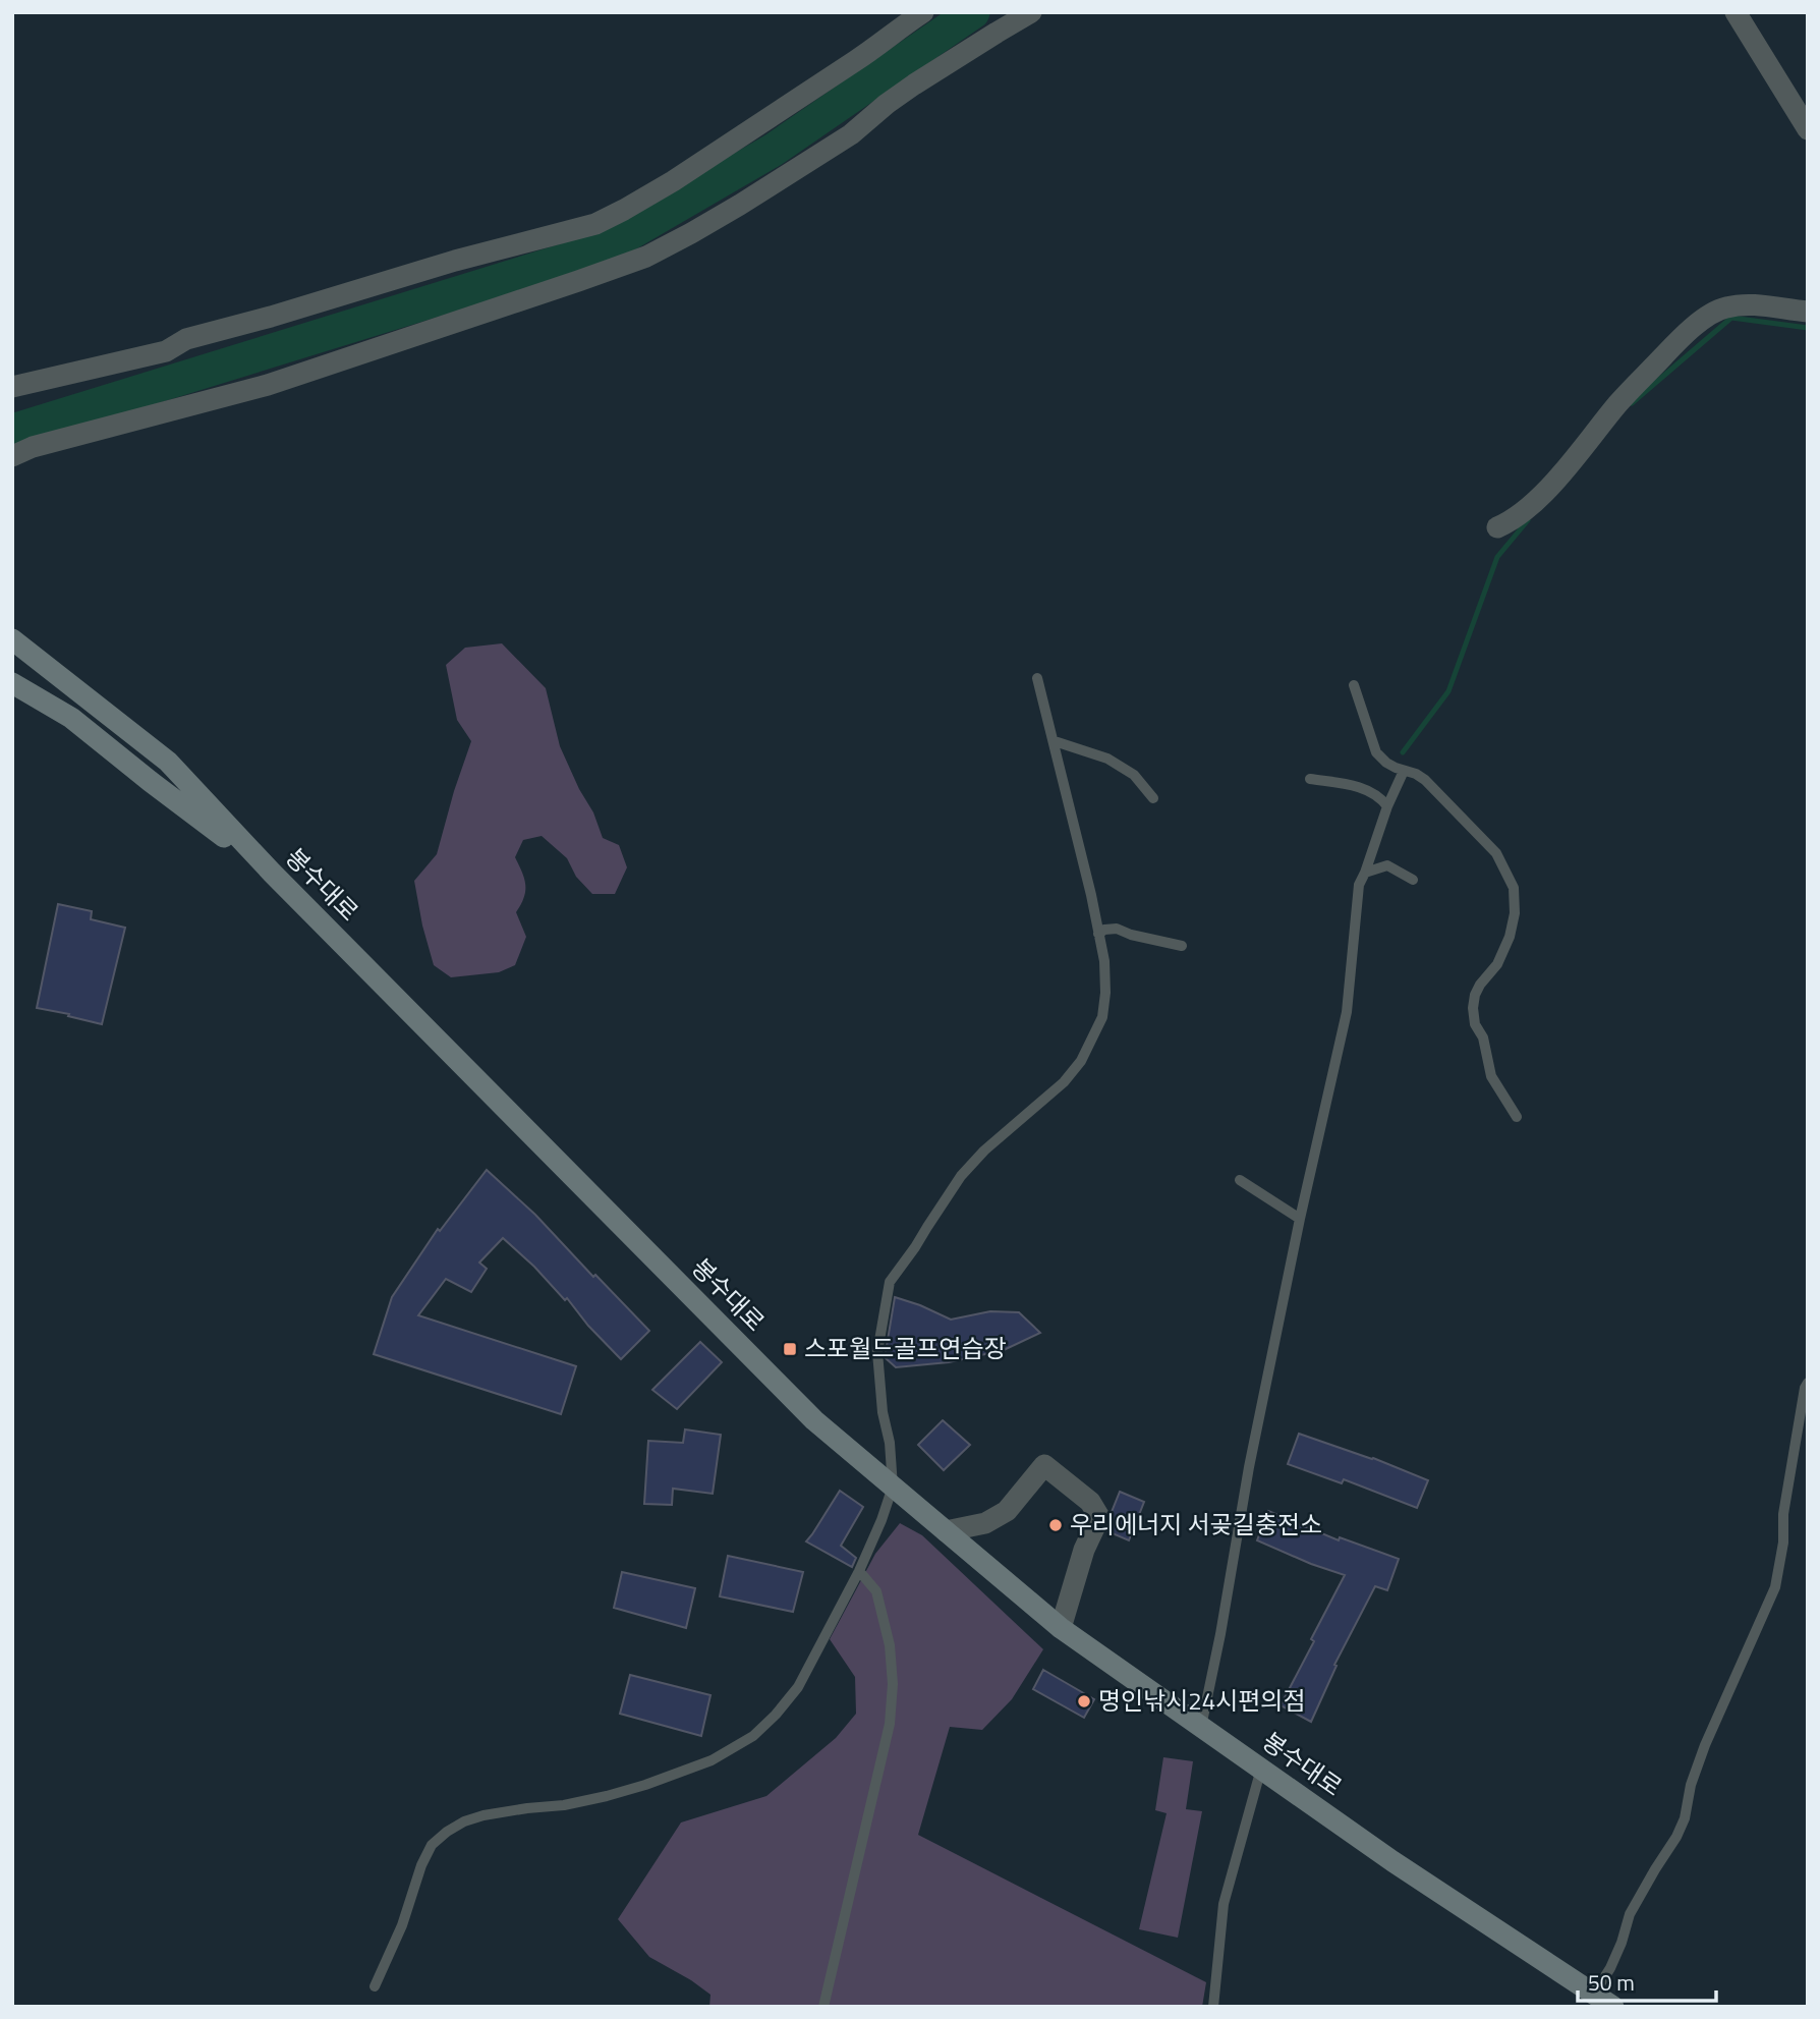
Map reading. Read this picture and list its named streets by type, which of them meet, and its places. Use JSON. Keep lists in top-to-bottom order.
{
  "streets": {
    "main road": ["봉수대로"]
  },
  "places": {
    "transit": ["스포월드골프연습장"],
    "other": ["우리에너지 서곶길충전소", "명인낚시24시편의점"]
  },
  "scale_bar": "50 m"
}
